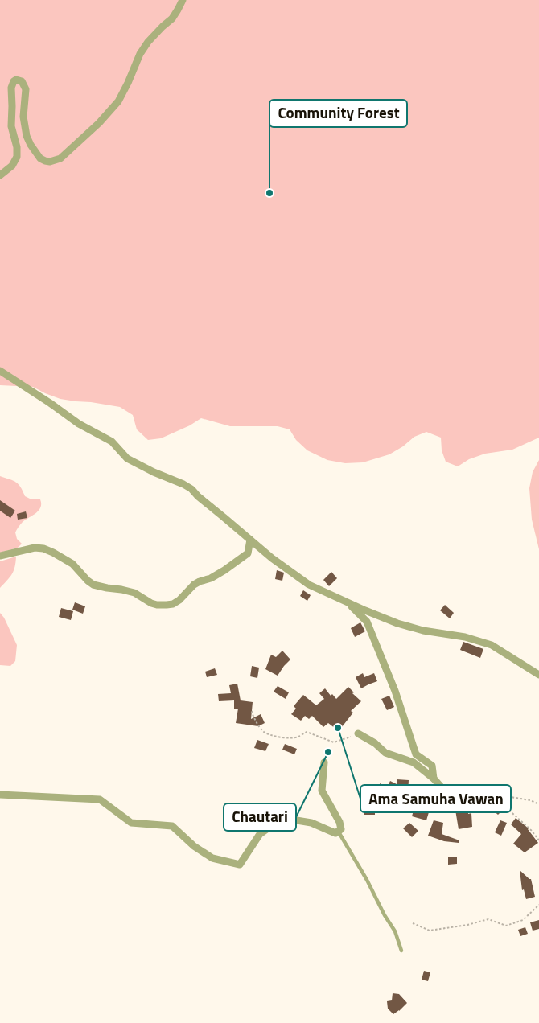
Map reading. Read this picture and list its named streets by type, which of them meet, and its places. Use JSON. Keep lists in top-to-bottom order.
{
  "places": ["Community Forest", "Ama Samuha Vawan", "Chautari"]
}
